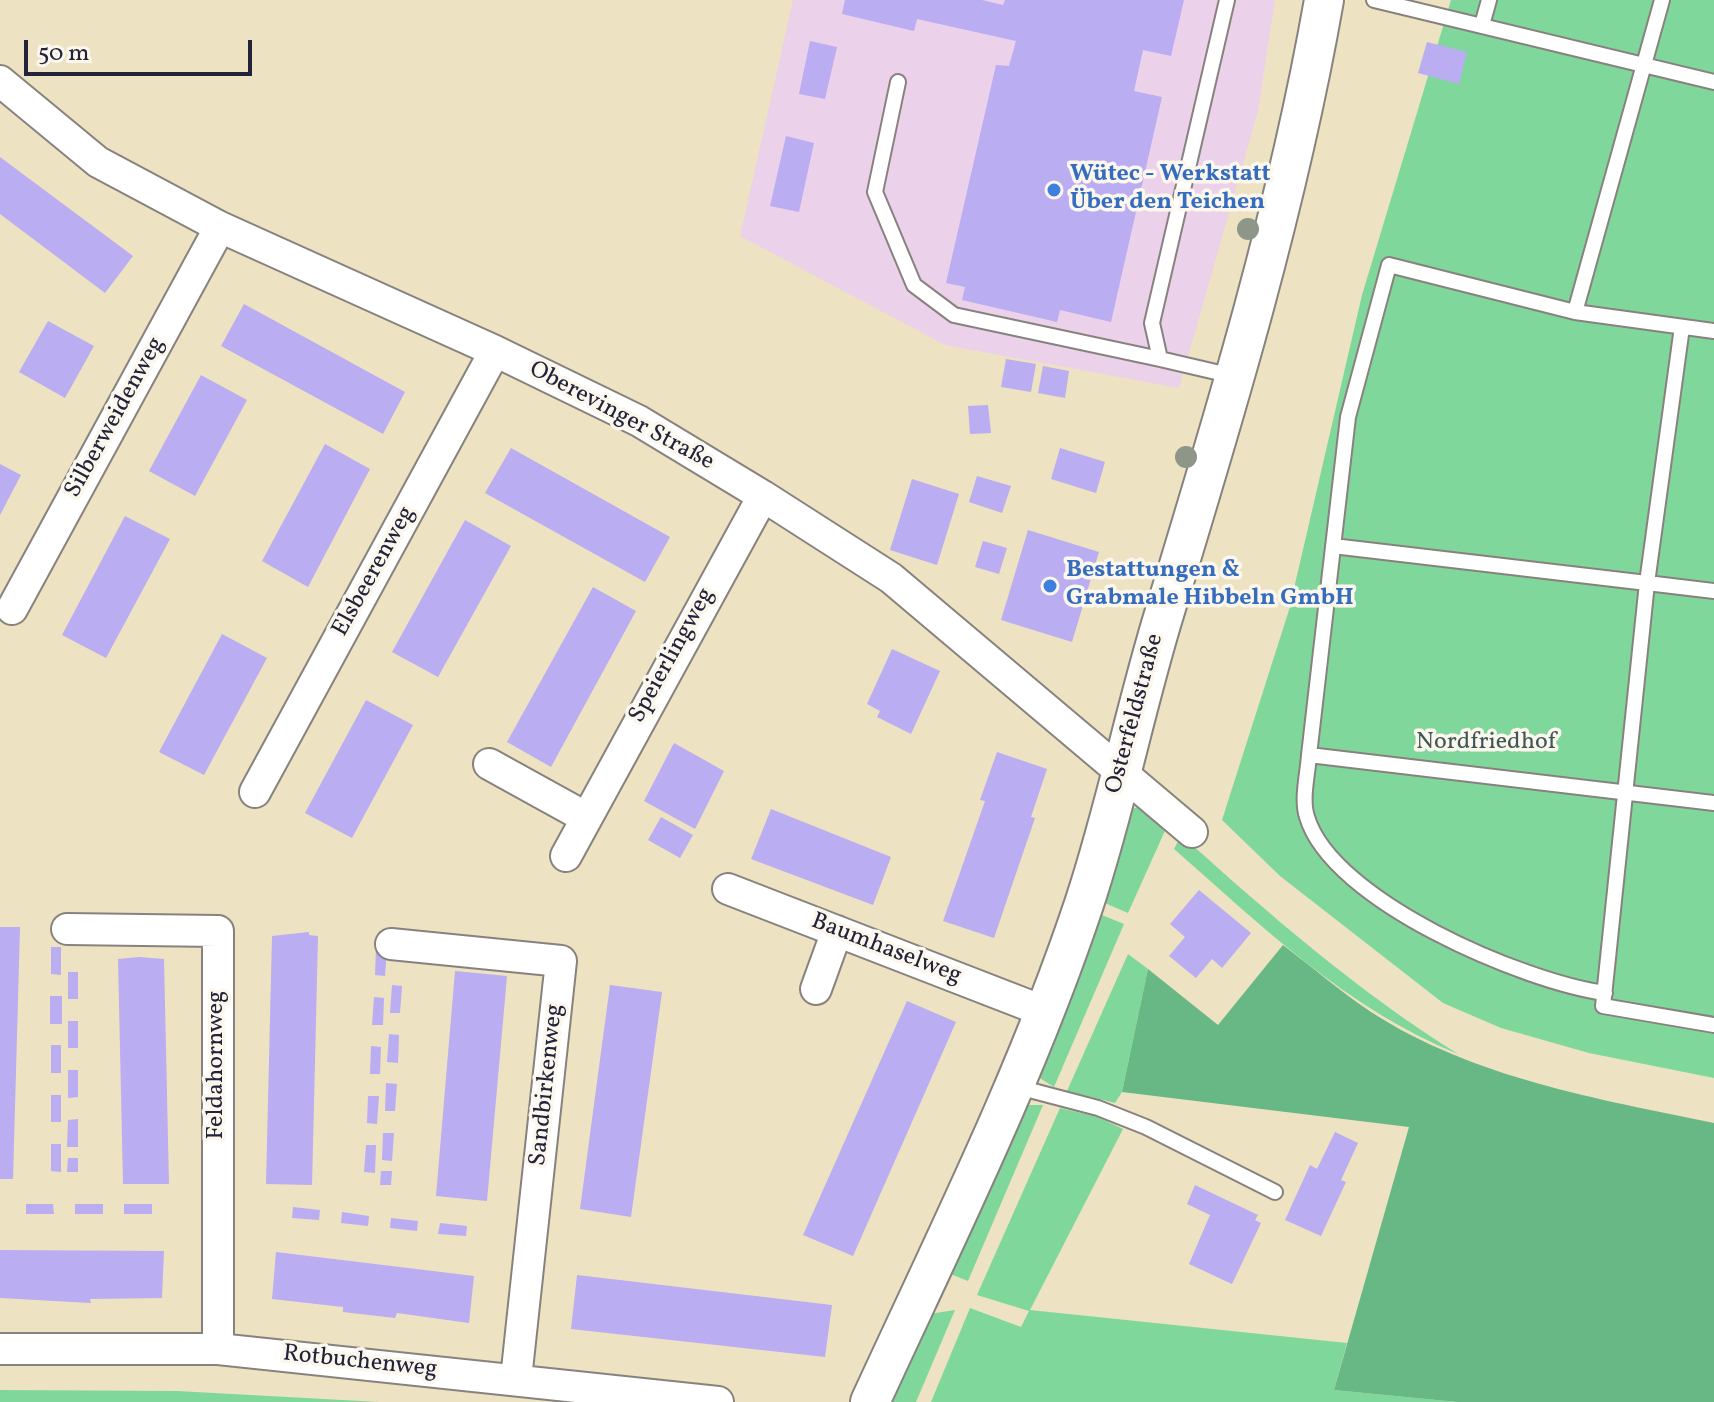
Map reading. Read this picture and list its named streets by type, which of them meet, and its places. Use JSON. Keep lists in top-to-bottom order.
{
  "streets": {
    "street": [
      "Oberevinger Straße",
      "Silberweidenweg",
      "Elsbeerenweg",
      "Speierlingweg",
      "Osterfeldstraße",
      "Baumhaselweg",
      "Feldahornweg",
      "Sandbirkenweg",
      "Rotbuchenweg"
    ]
  },
  "crossings": [
    ["Oberevinger Straße", "Silberweidenweg"],
    ["Oberevinger Straße", "Elsbeerenweg"],
    ["Oberevinger Straße", "Speierlingweg"],
    ["Oberevinger Straße", "Osterfeldstraße"],
    ["Osterfeldstraße", "Baumhaselweg"],
    ["Feldahornweg", "Rotbuchenweg"],
    ["Sandbirkenweg", "Rotbuchenweg"]
  ],
  "parks": ["Nordfriedhof"],
  "places": ["Wütec - Werkstatt Über den Teichen", "Bestattungen & Grabmale Hibbeln GmbH"],
  "scale_bar": "50 m"
}
